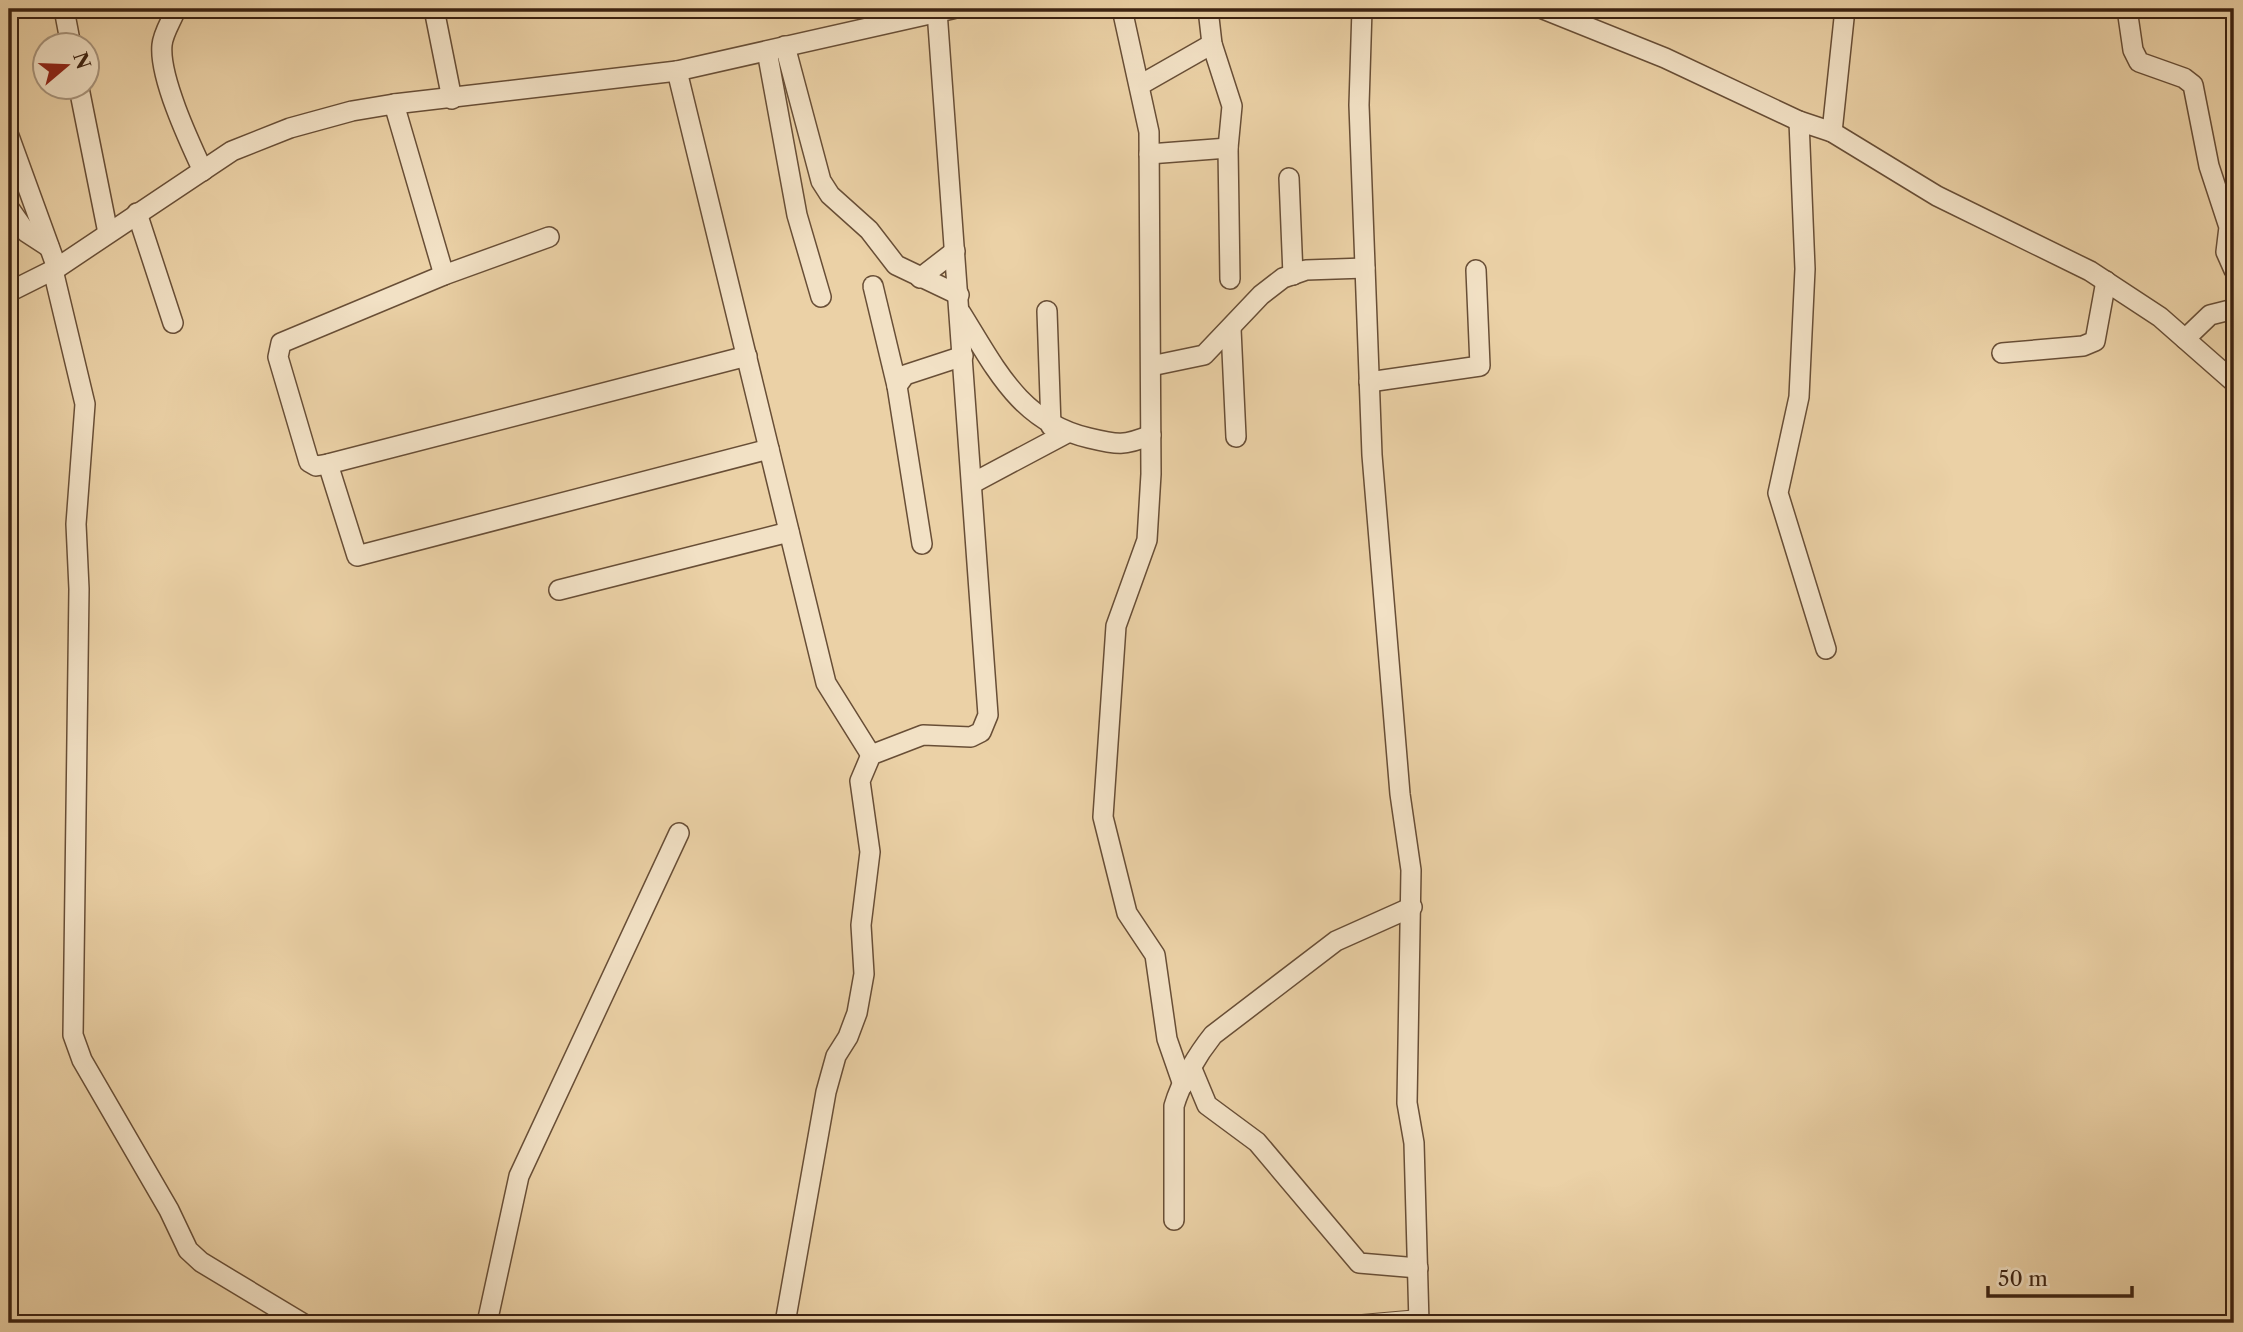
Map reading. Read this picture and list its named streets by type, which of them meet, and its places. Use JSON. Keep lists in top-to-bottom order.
{
  "scale_bar": "50 m",
  "north": "right"
}
